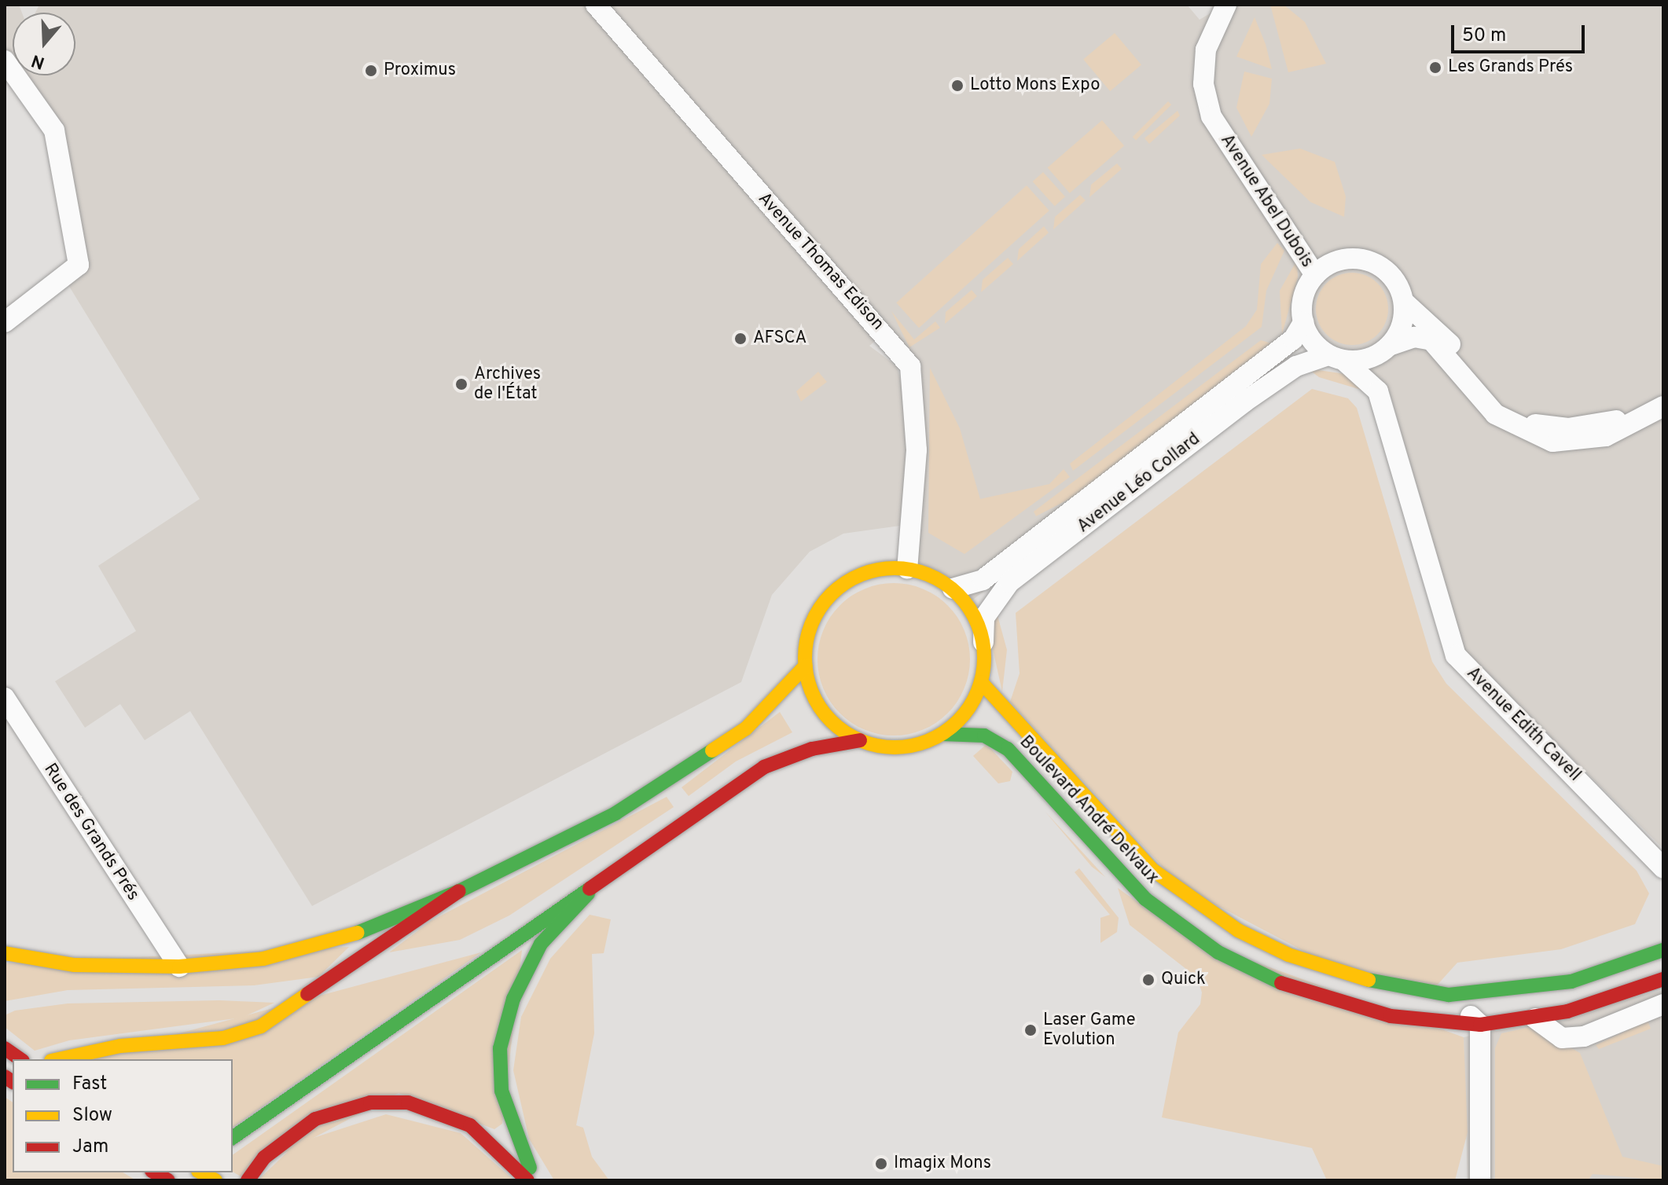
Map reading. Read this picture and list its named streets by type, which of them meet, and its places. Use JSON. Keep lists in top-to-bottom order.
{
  "streets": {
    "main road": ["Boulevard André Delvaux"],
    "street": [
      "Avenue Abel Dubois",
      "Avenue Thomas Edison",
      "Avenue Léo Collard",
      "Avenue Edith Cavell",
      "Rue des Grands Prés"
    ]
  },
  "crossings": [
    ["Avenue Abel Dubois", "Avenue Léo Collard"],
    ["Avenue Abel Dubois", "Avenue Edith Cavell"],
    ["Avenue Thomas Edison", "Avenue Léo Collard"],
    ["Avenue Thomas Edison", "Boulevard André Delvaux"],
    ["Avenue Léo Collard", "Avenue Edith Cavell"],
    ["Avenue Léo Collard", "Boulevard André Delvaux"]
  ],
  "places": [
    "Les Grands Prés",
    "Proximus",
    "Lotto Mons Expo",
    "AFSCA",
    "Archives de l'État",
    "Quick",
    "Laser Game Evolution",
    "Imagix Mons"
  ],
  "legend": ["Fast", "Slow", "Jam"],
  "scale_bar": "50 m",
  "north": "bottom"
}
